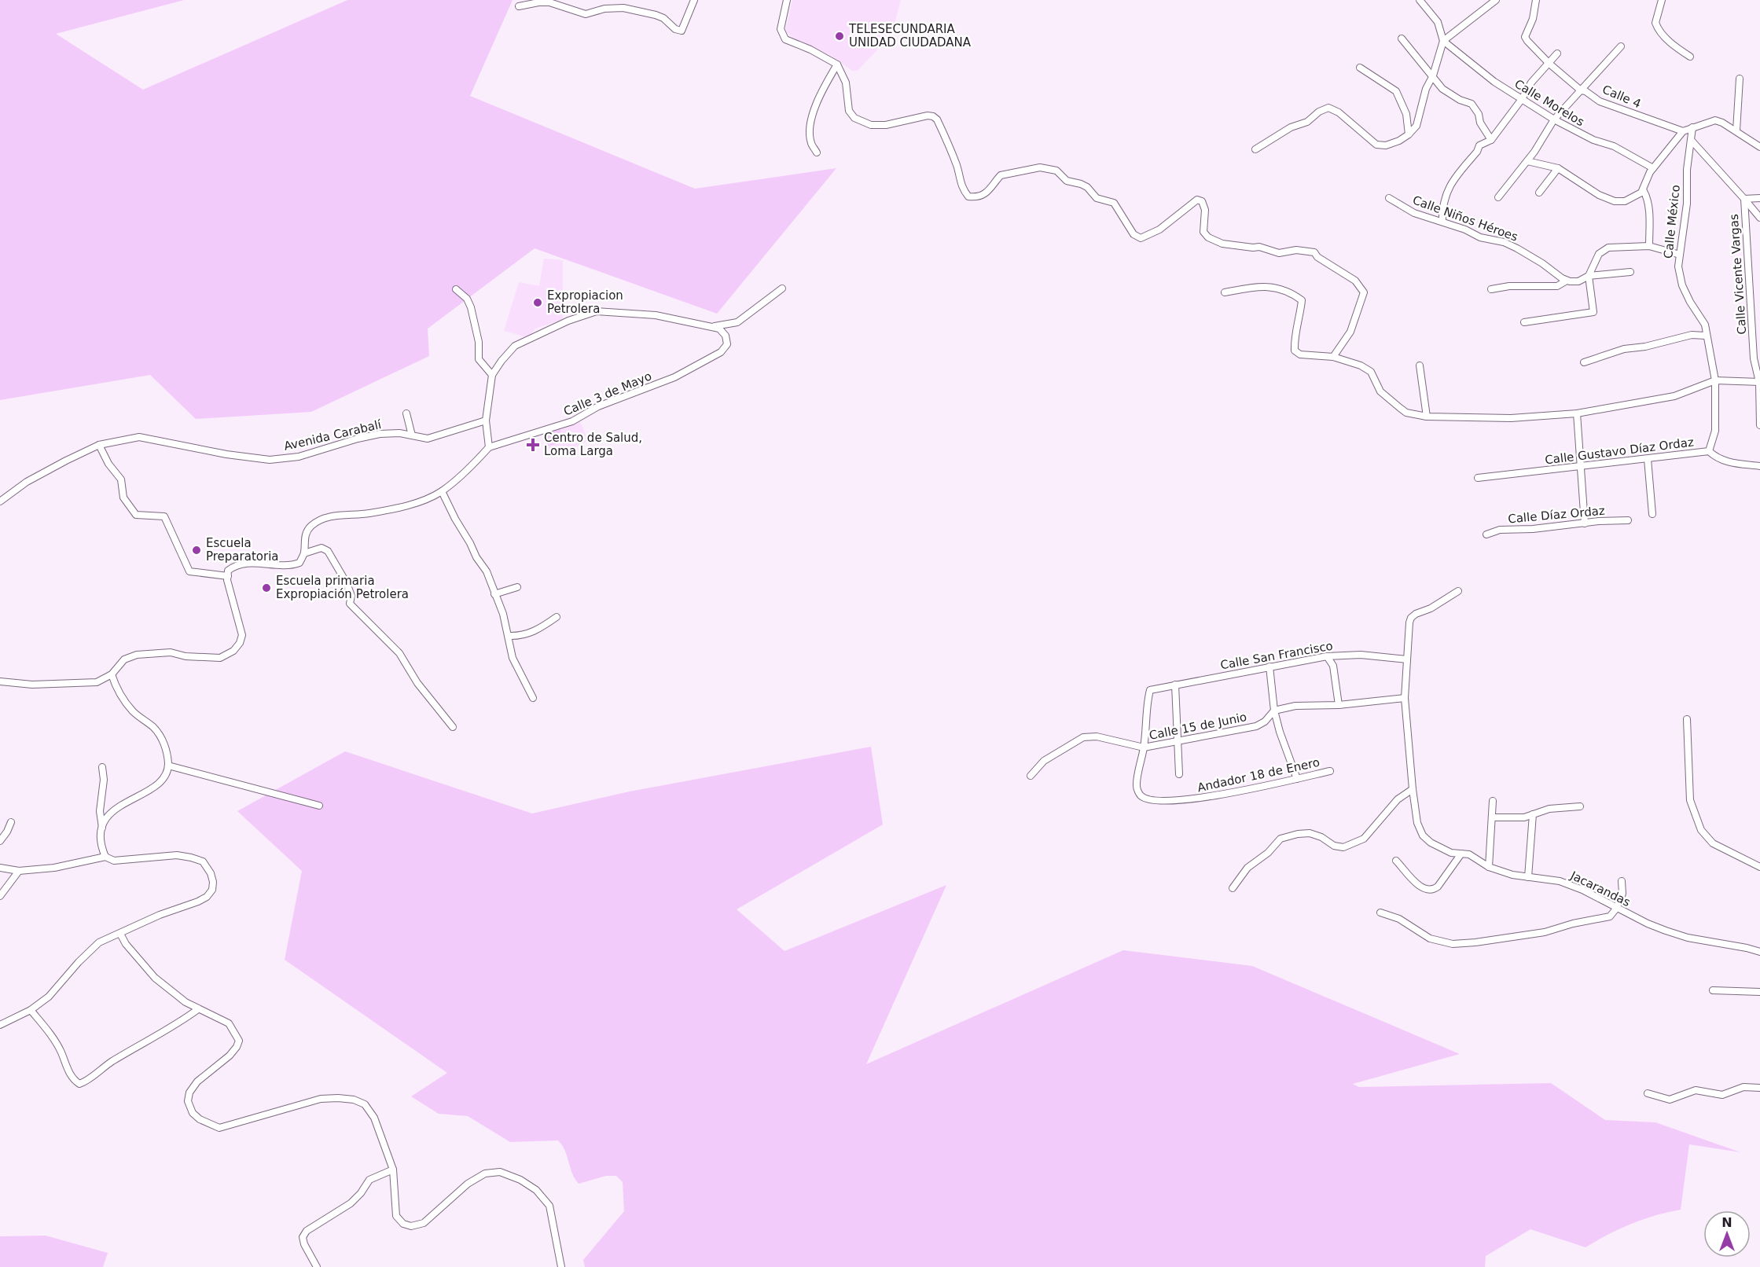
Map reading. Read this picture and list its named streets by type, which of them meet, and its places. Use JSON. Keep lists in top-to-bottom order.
{
  "streets": {
    "street": [
      "Calle 4",
      "Calle Morelos",
      "Calle Niños Héroes",
      "Calle México",
      "Calle Vicente Vargas",
      "Calle 3 de Mayo",
      "Avenida Carabalí",
      "Calle Gustavo Díaz Ordaz",
      "Calle Díaz Ordaz",
      "Calle San Francisco",
      "Calle 15 de Junio",
      "Andador 18 de Enero",
      "Jacarandas"
    ]
  },
  "crossings": [
    ["Calle México", "Calle Vicente Vargas"],
    ["Calle México", "Calle Gustavo Díaz Ordaz"],
    ["Calle San Francisco", "Andador 18 de Enero"],
    ["Calle 15 de Junio", "Andador 18 de Enero"]
  ],
  "places": {
    "other": [
      "TELESECUNDARIA UNIDAD CIUDADANA",
      "Expropiacion Petrolera",
      "Escuela Preparatoria",
      "Escuela primaria Expropiación Petrolera"
    ],
    "health": ["Centro de Salud, Loma Larga"]
  },
  "north": "top"
}
